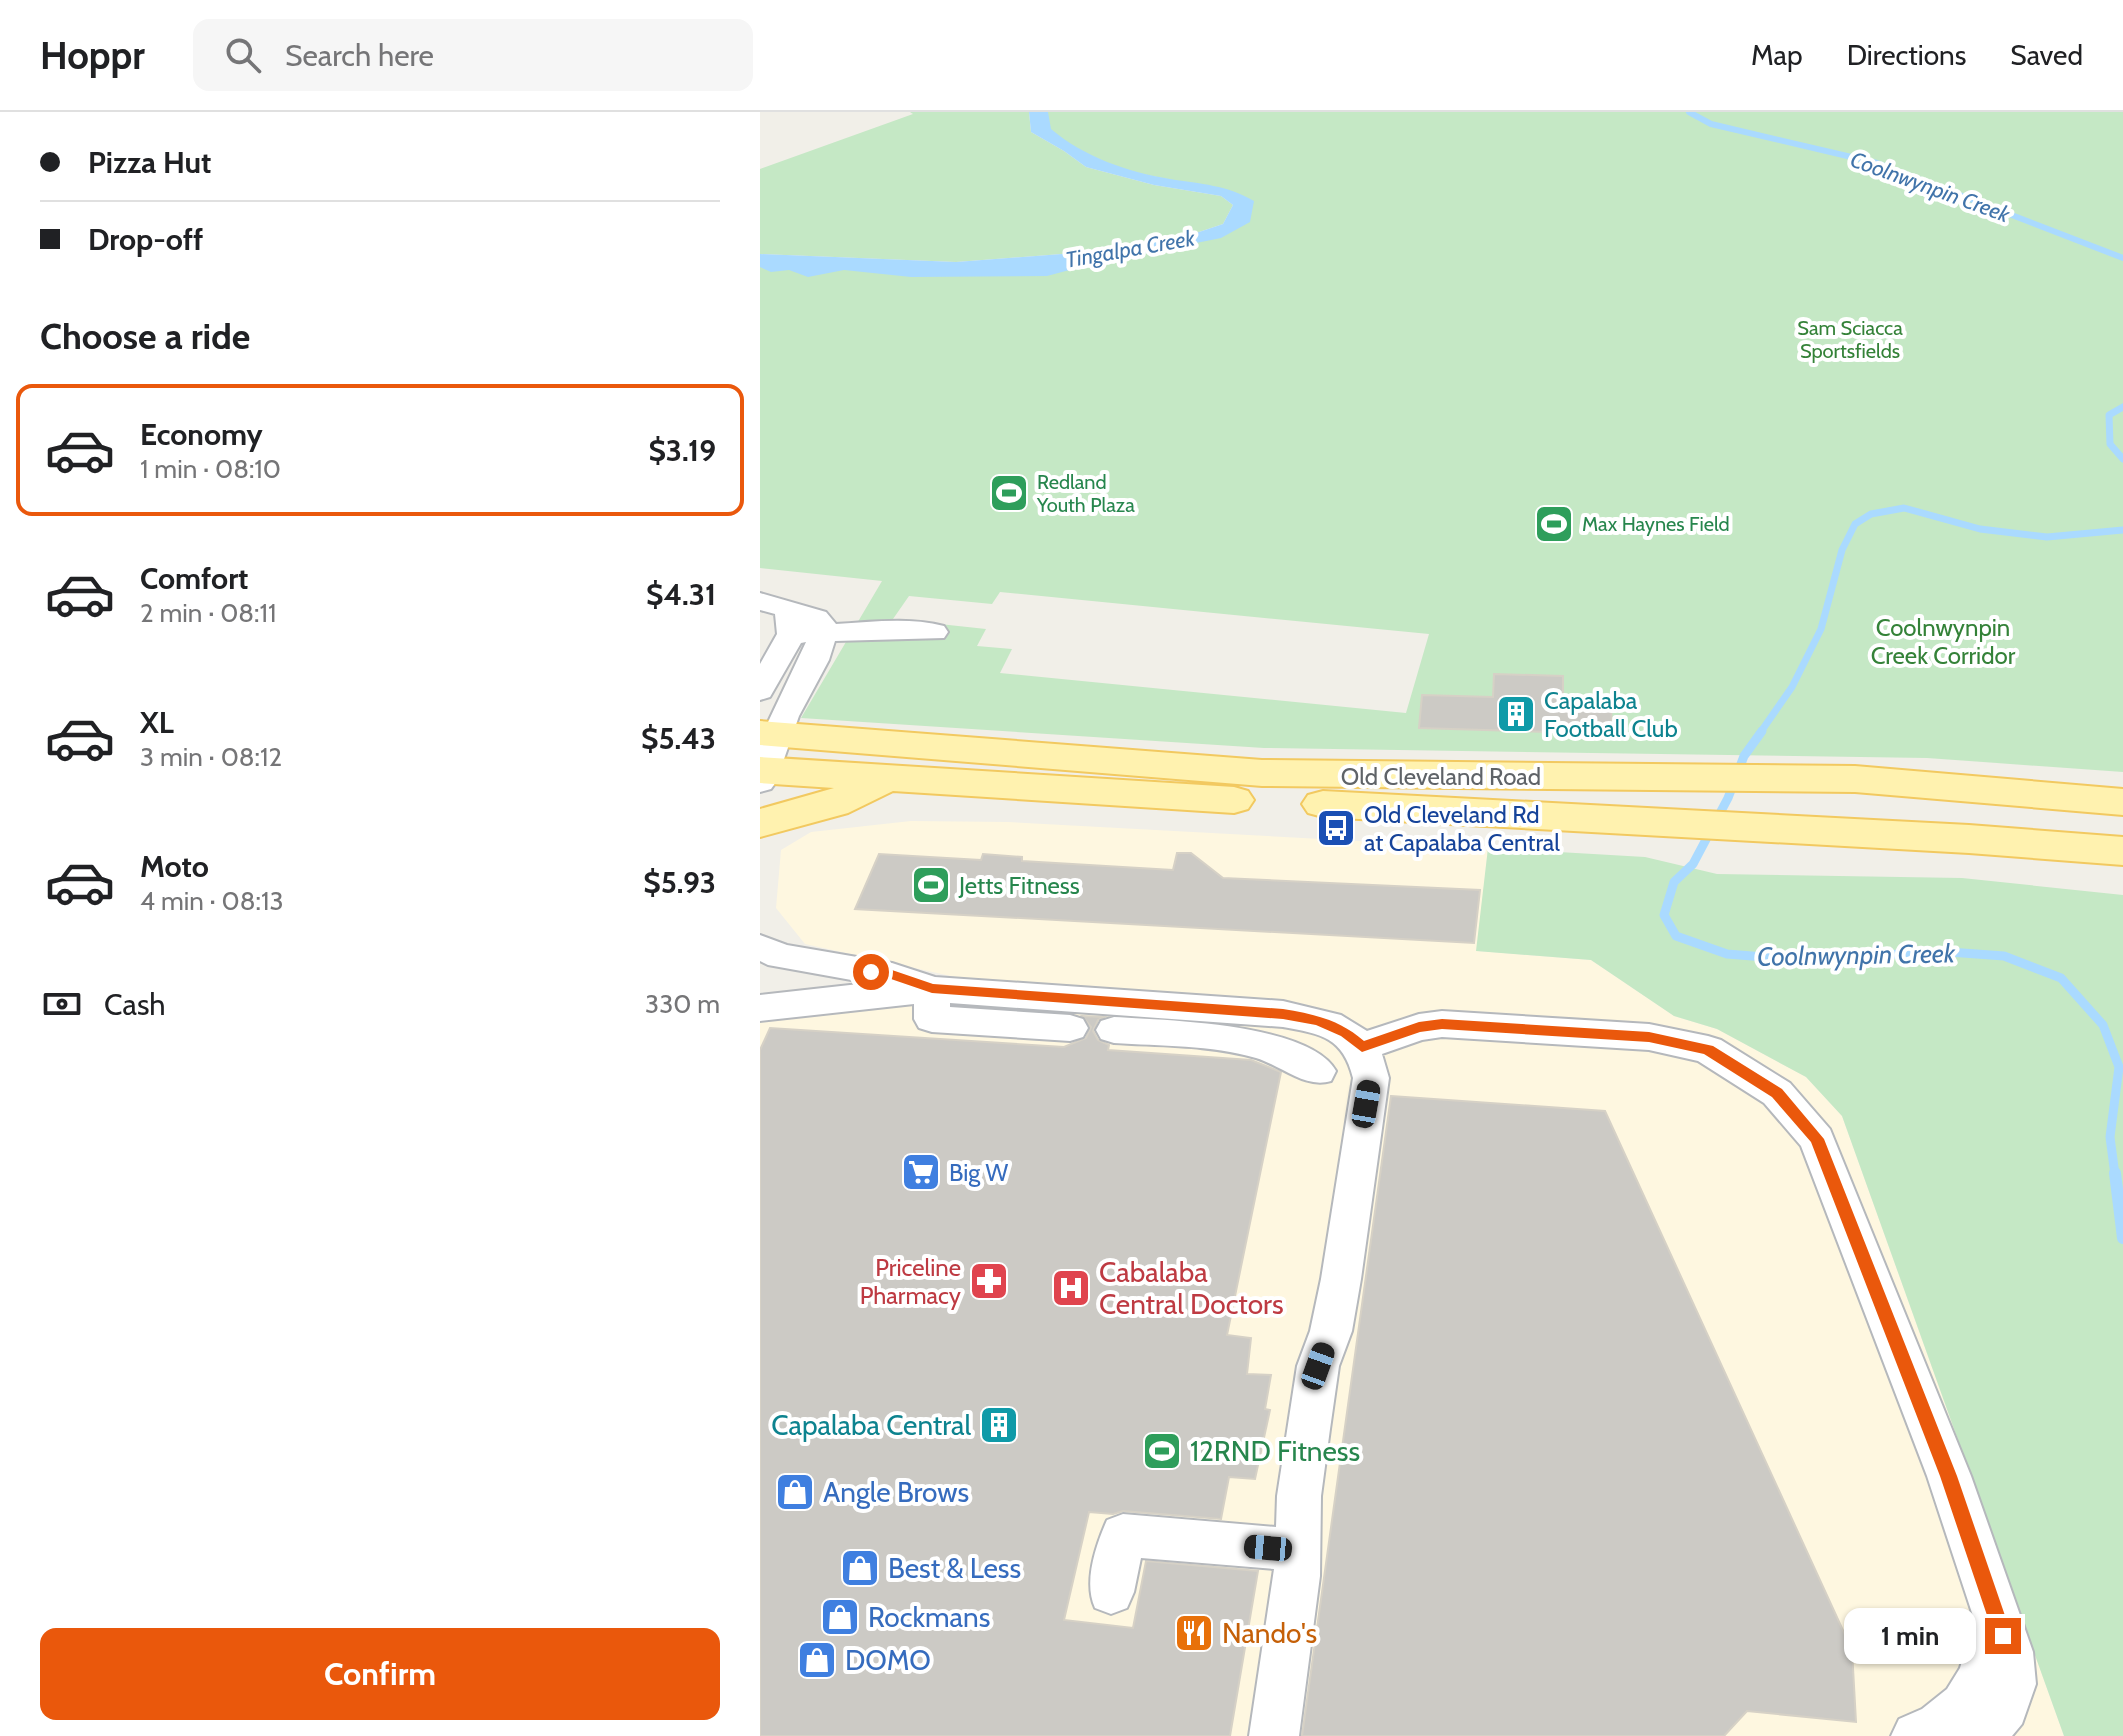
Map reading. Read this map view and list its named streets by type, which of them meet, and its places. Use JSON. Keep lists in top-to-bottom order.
{
  "streets": {
    "main road": ["Old Cleveland Road"]
  },
  "water": ["Coolnwynpin Creek", "Tingalpa Creek"],
  "parks": ["Sam Sciacca Sportsfields", "Coolnwynpin Creek Corridor"],
  "places": {
    "sports": [
      "Redland Youth Plaza",
      "Max Haynes Field",
      "Jetts Fitness",
      "12RND Fitness"
    ],
    "building": ["Capalaba Football Club", "Capalaba Central"],
    "bus stop": ["Old Cleveland Rd at Capalaba Central"],
    "supermarket": ["Big W"],
    "pharmacy": ["Priceline Pharmacy"],
    "hospital": ["Cabalaba Central Doctors"],
    "shop": [
      "Angle Brows",
      "Best & Less",
      "Rockmans",
      "DOMO"
    ],
    "restaurant": ["Nando's"]
  },
  "page": {
    "header": "Hoppr",
    "search": "Search here",
    "nav": ["Map", "Directions", "Saved"],
    "banner": ["Pizza Hut", "Drop-off"],
    "heading": "Choose a ride",
    "list": [
      {
        "name": "Economy",
        "note": "1 min · 08:10",
        "value": "$3.19"
      },
      {
        "name": "Comfort",
        "note": "2 min · 08:11",
        "value": "$4.31"
      },
      {
        "name": "XL",
        "note": "3 min · 08:12",
        "value": "$5.43"
      },
      {
        "name": "Moto",
        "note": "4 min · 08:13",
        "value": "$5.93"
      }
    ],
    "pay": ["Cash", "330 m"],
    "bubble": "1 min",
    "buttons": "Confirm"
  }
}
